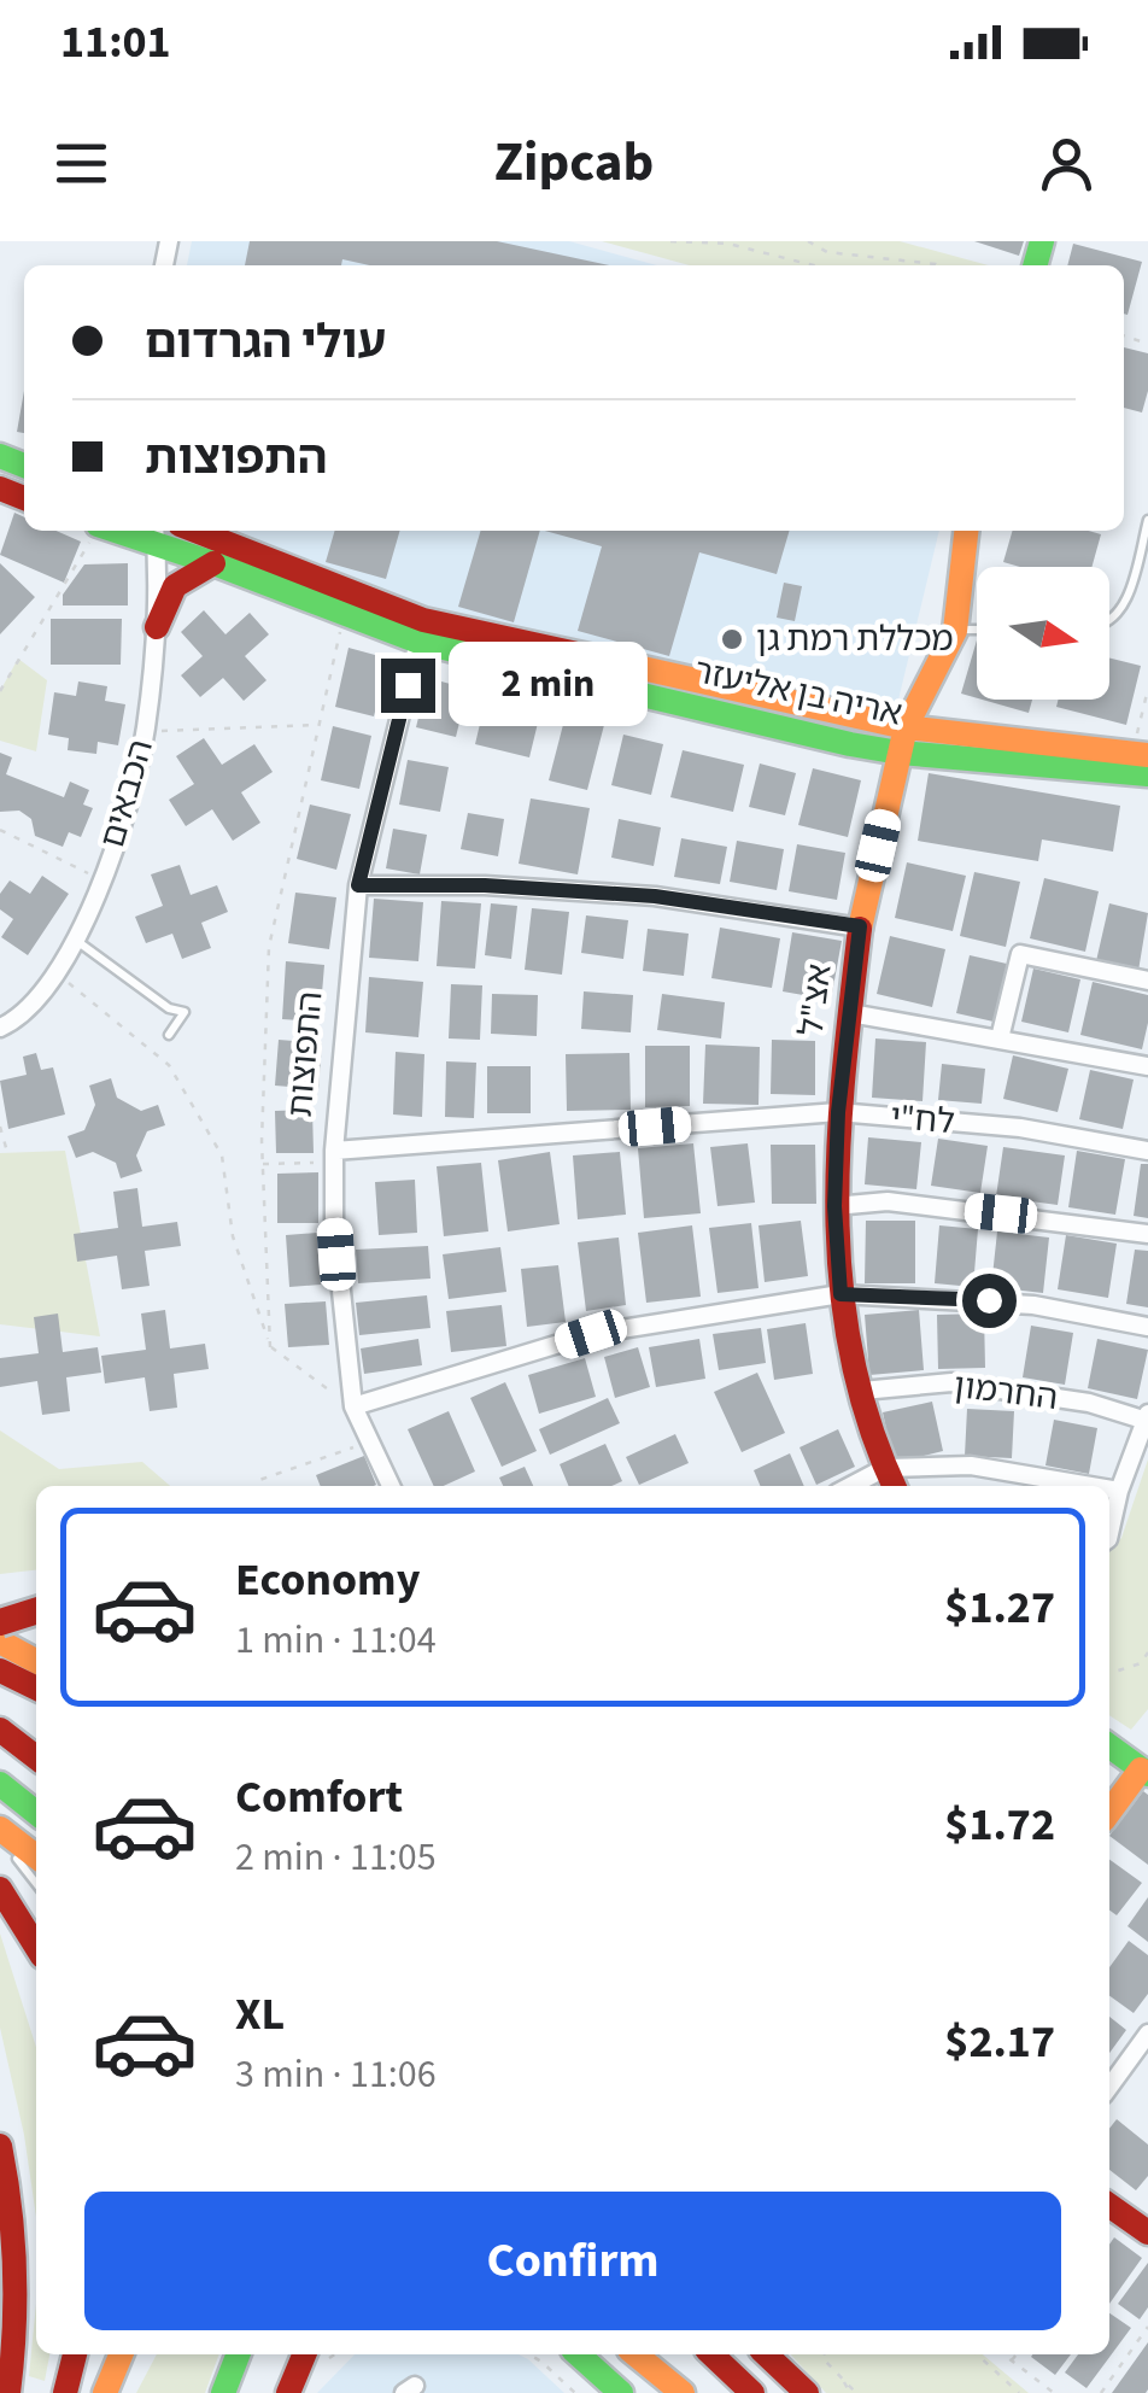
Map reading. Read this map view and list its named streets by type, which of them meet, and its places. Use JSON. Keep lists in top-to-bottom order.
{
  "streets": {
    "main road": ["אריה בן אליעזר", "אצ\"ל"],
    "street": [
      "הכבאים",
      "התפוצות",
      "לח\"י",
      "החרמון"
    ]
  },
  "crossings": [
    ["אריה בן אליעזר", "הכבאים"],
    ["אריה בן אליעזר", "אצ\"ל"],
    ["אריה בן אליעזר", "התפוצות"],
    ["אצ\"ל", "לח\"י"],
    ["אצ\"ל", "החרמון"],
    ["התפוצות", "לח\"י"]
  ],
  "places": ["מכללת רמת גן"],
  "north": "right",
  "page": {
    "status": "11:01",
    "header": "Zipcab",
    "banner": ["עולי הגרדום", "התפוצות"],
    "bubble": "2 min",
    "list": [
      {
        "name": "Economy",
        "note": "1 min · 11:04",
        "value": "$1.27"
      },
      {
        "name": "Comfort",
        "note": "2 min · 11:05",
        "value": "$1.72"
      },
      {
        "name": "XL",
        "note": "3 min · 11:06",
        "value": "$2.17"
      }
    ],
    "buttons": "Confirm"
  }
}
